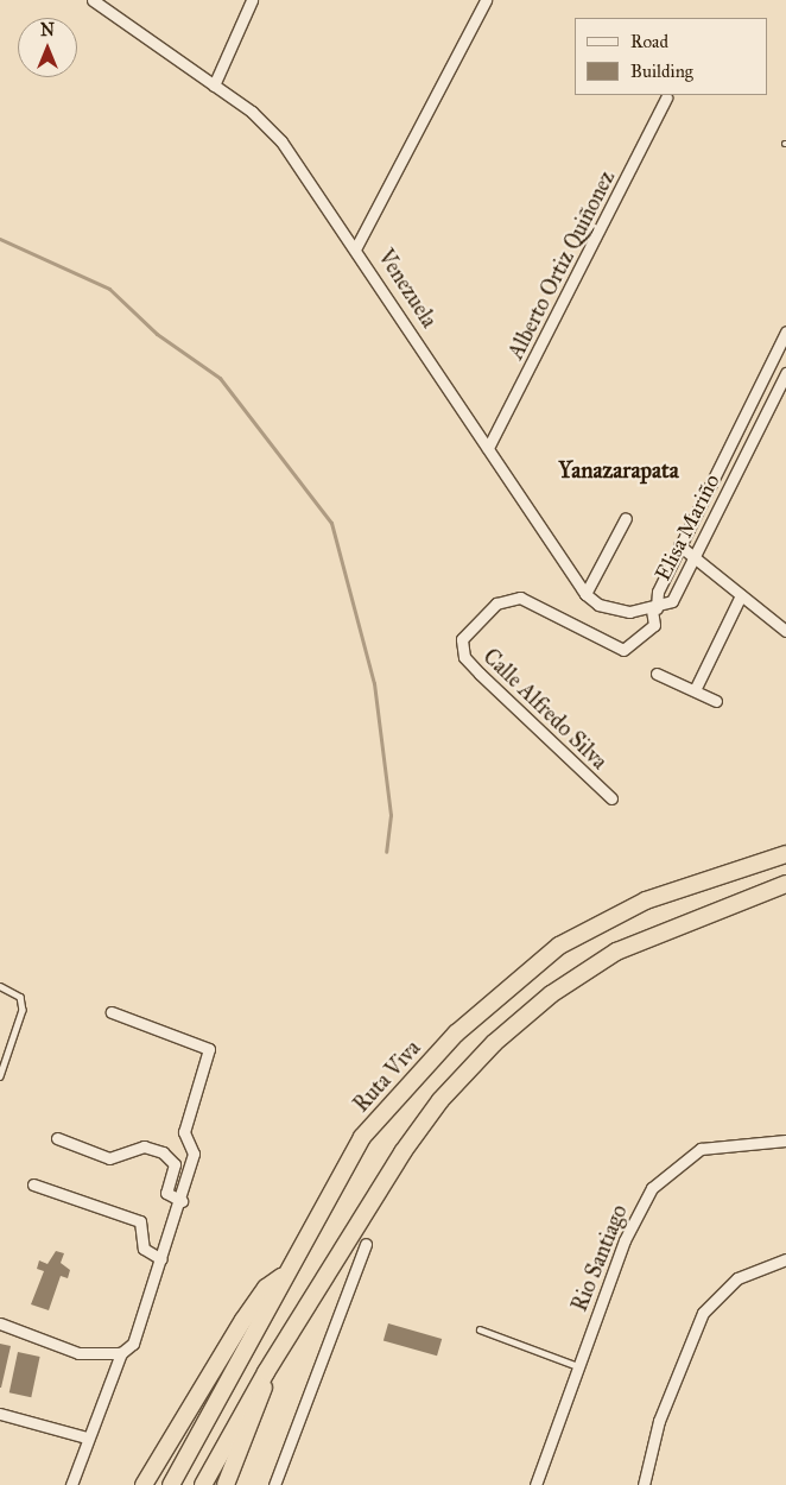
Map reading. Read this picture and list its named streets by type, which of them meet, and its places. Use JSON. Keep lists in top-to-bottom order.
{
  "streets": {
    "highway": ["Ruta Viva"],
    "street": [
      "Alberto Ortiz Quiñonez",
      "Venezuela",
      "Elisa Mariño",
      "Calle Alfredo Silva",
      "Rio Santiago"
    ]
  },
  "crossings": [
    ["Alberto Ortiz Quiñonez", "Venezuela"],
    ["Venezuela", "Elisa Mariño"],
    ["Venezuela", "Calle Alfredo Silva"],
    ["Elisa Mariño", "Calle Alfredo Silva"]
  ],
  "districts": ["Yanazarapata"],
  "legend": ["Road", "Building"],
  "north": "top"
}
